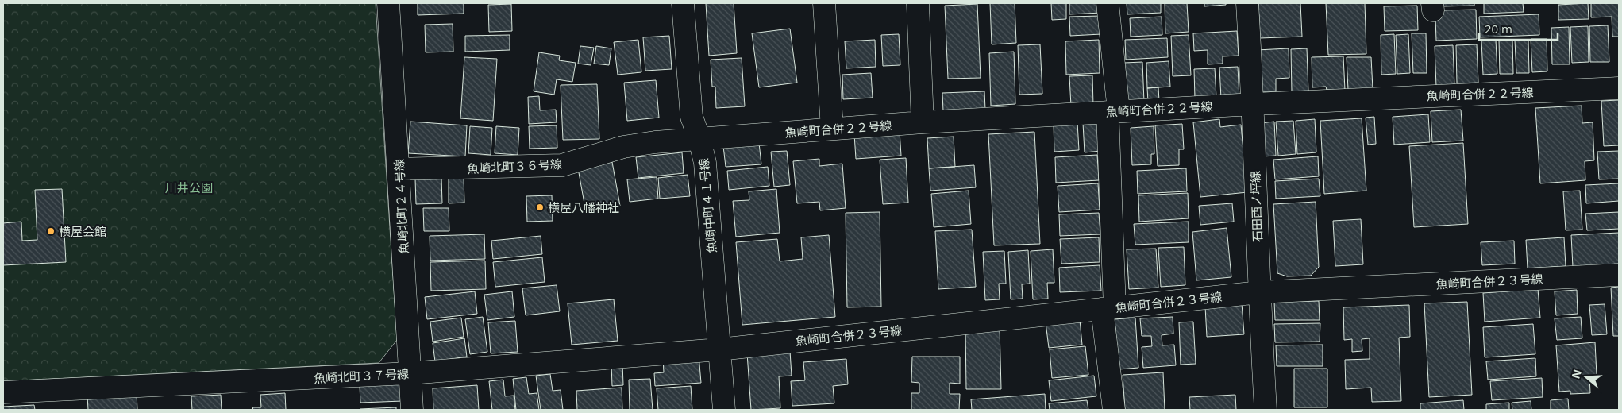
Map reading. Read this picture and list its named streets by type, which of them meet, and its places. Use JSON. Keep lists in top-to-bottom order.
{
  "streets": {
    "street": [
      "魚崎町合併２２号線",
      "魚崎北町３６号線",
      "魚崎中町４１号線",
      "魚崎北町２４号線",
      "石田西ノ坪線",
      "魚崎町合併２３号線",
      "魚崎北町３７号線"
    ]
  },
  "crossings": [
    ["魚崎町合併２２号線", "魚崎北町３６号線"],
    ["魚崎町合併２２号線", "魚崎中町４１号線"],
    ["魚崎町合併２２号線", "石田西ノ坪線"],
    ["魚崎北町３６号線", "魚崎中町４１号線"],
    ["魚崎北町３６号線", "魚崎北町２４号線"],
    ["魚崎中町４１号線", "魚崎町合併２３号線"],
    ["魚崎中町４１号線", "魚崎北町３７号線"],
    ["魚崎北町２４号線", "魚崎北町３７号線"],
    ["石田西ノ坪線", "魚崎町合併２３号線"],
    ["魚崎町合併２３号線", "魚崎北町３７号線"]
  ],
  "parks": ["川井公園"],
  "places": ["横屋八幡神社", "横屋会館"],
  "scale_bar": "20 m",
  "north": "left"
}
